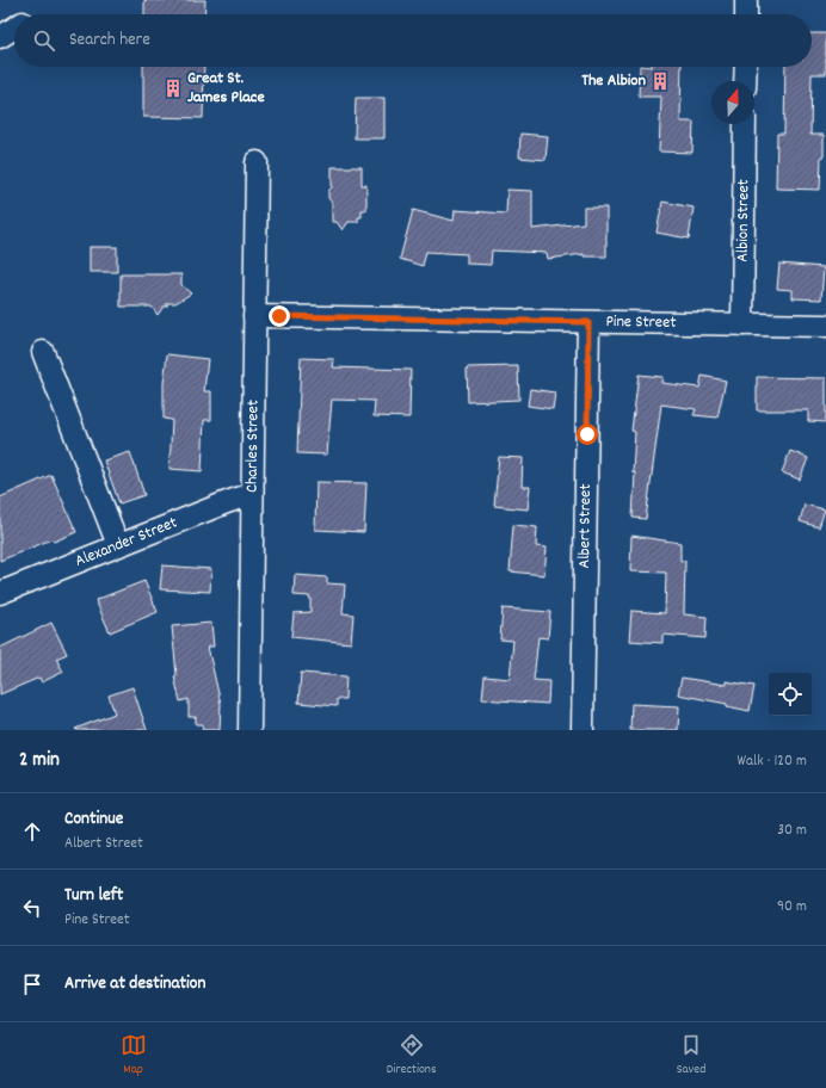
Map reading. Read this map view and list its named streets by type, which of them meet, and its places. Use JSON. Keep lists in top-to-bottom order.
{
  "streets": {
    "street": [
      "Albion Street",
      "Pine Street",
      "Charles Street",
      "Albert Street",
      "Alexander Street"
    ]
  },
  "crossings": [
    ["Albion Street", "Pine Street"],
    ["Pine Street", "Charles Street"],
    ["Pine Street", "Albert Street"],
    ["Charles Street", "Alexander Street"]
  ],
  "places": {
    "building": ["The Albion", "Great St. James Place"]
  },
  "north": "top",
  "page": {
    "search": "Search here",
    "heading": ["2 min", "Walk · 120 m"],
    "list": [
      ["Continue", "Albert Street", "30 m"],
      ["Turn left", "Pine Street", "90 m"],
      "Arrive at destination"
    ],
    "nav": ["Map", "Directions", "Saved"]
  }
}
